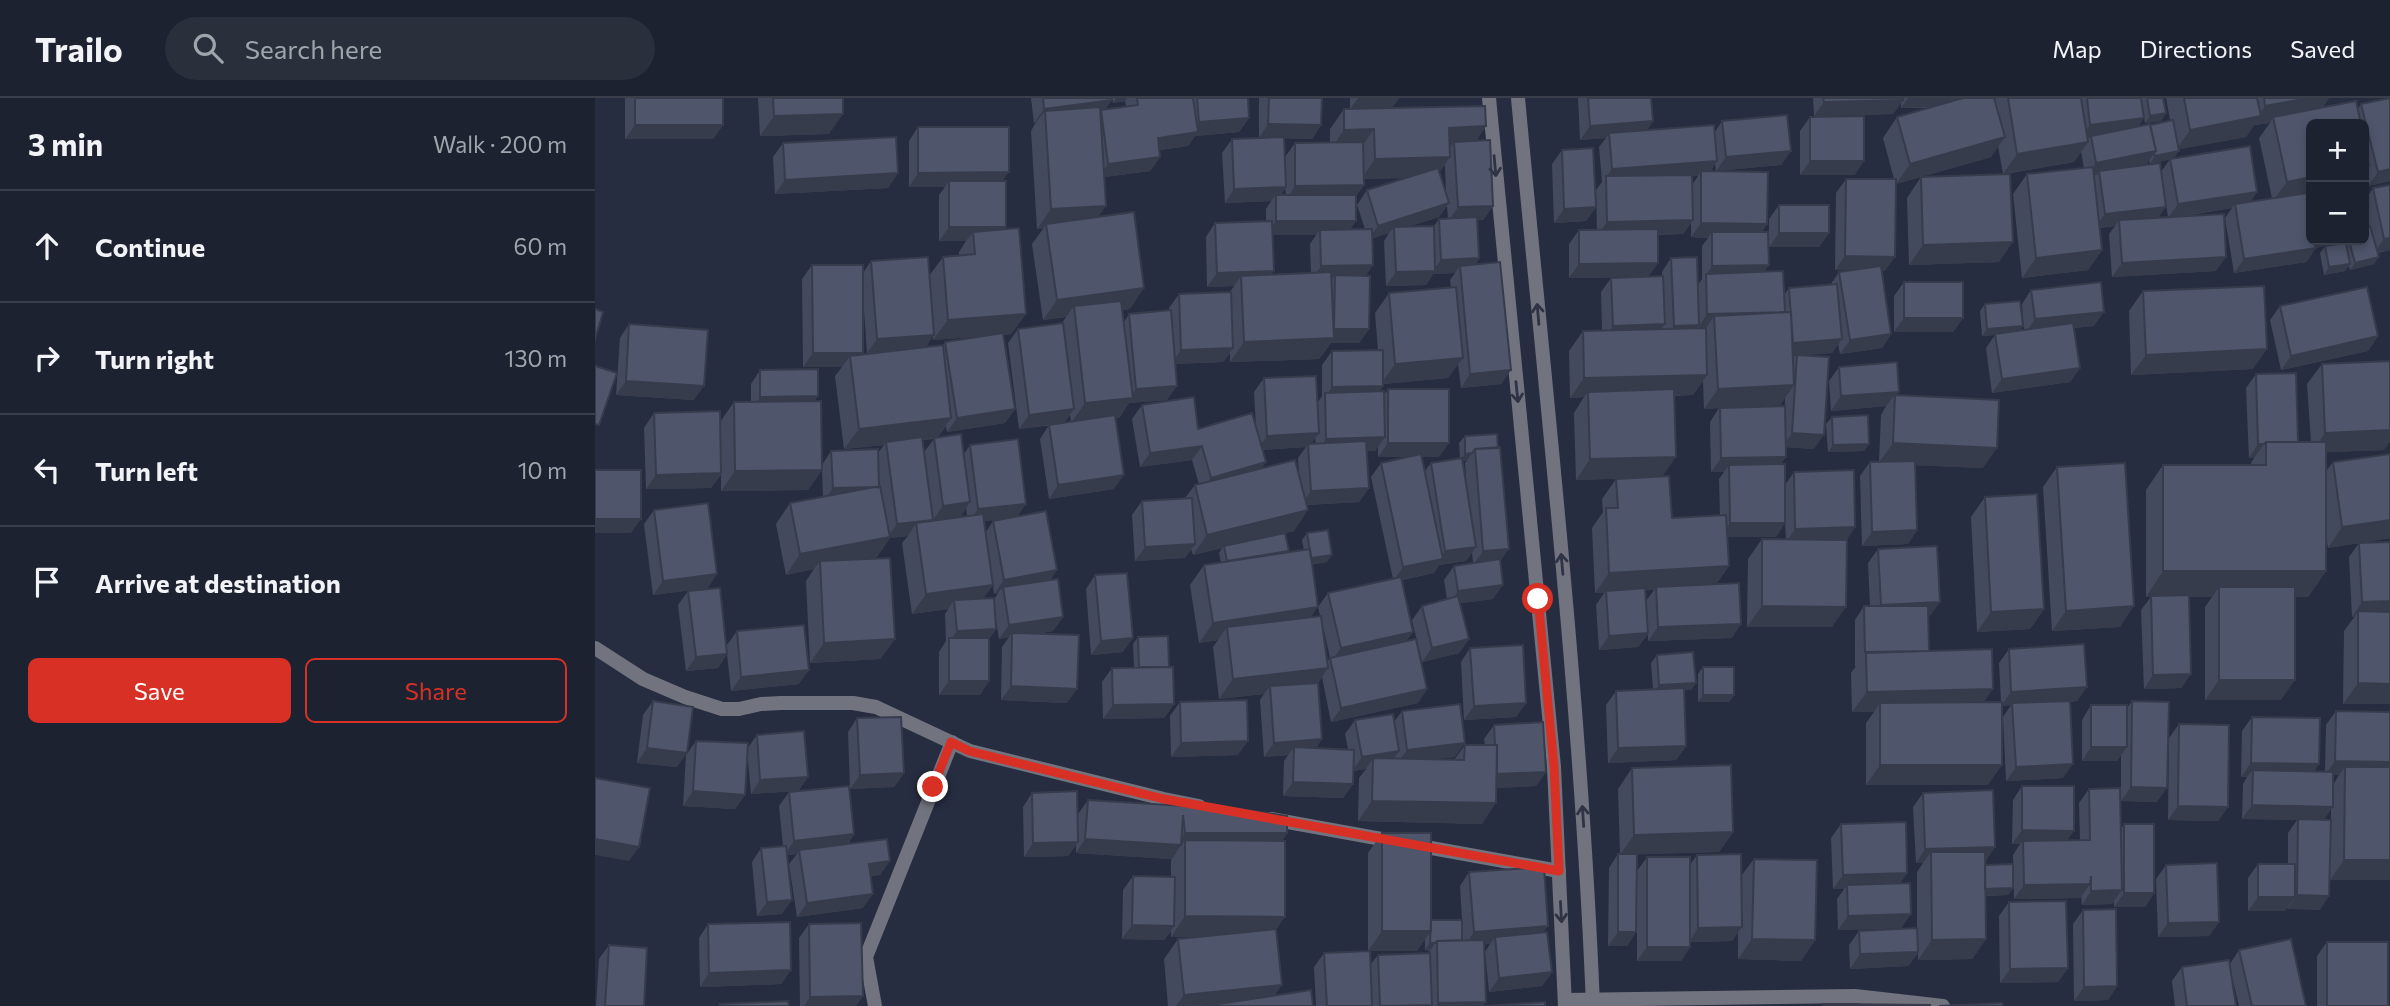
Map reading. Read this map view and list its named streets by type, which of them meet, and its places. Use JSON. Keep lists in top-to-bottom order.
{
  "page": {
    "header": "Trailo",
    "search": "Search here",
    "nav": ["Map", "Directions", "Saved"],
    "heading": ["3 min", "Walk · 200 m"],
    "map_buttons": ["+", "−"],
    "list": [
      ["Continue", "60 m"],
      ["Turn right", "130 m"],
      ["Turn left", "10 m"],
      "Arrive at destination"
    ],
    "buttons": ["Save", "Share"]
  }
}
